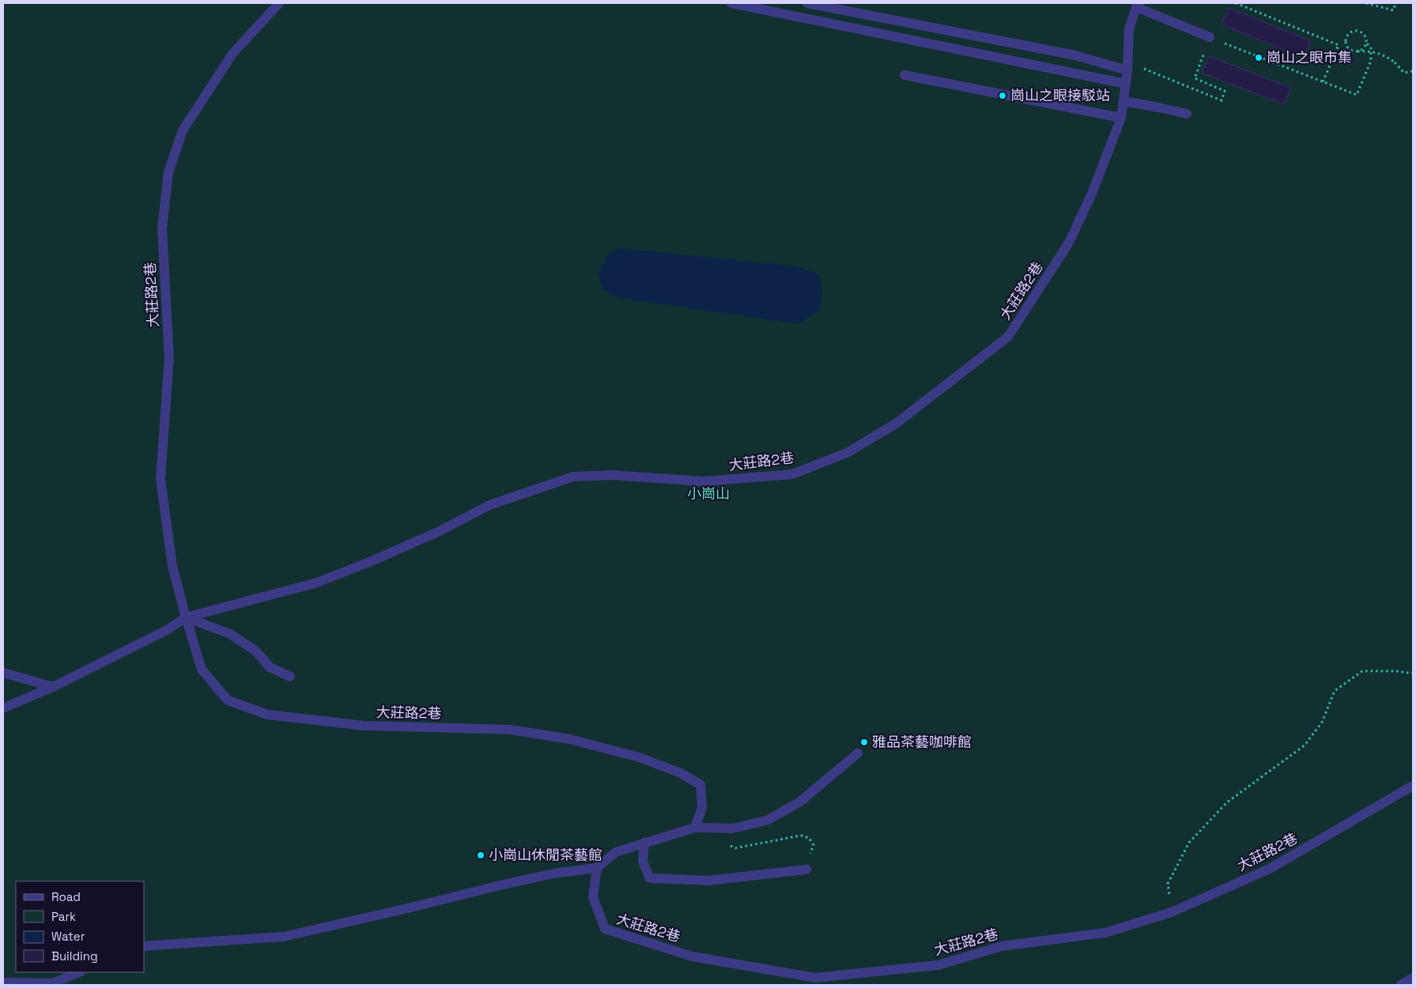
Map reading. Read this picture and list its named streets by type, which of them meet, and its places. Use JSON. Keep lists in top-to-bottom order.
{
  "streets": {
    "street": ["大莊路2巷"]
  },
  "parks": ["小崗山"],
  "places": [
    "崗山之眼市集",
    "崗山之眼接駁站",
    "雅品茶藝咖啡館",
    "小崗山休閒茶藝館"
  ],
  "legend": [
    "Road",
    "Park",
    "Water",
    "Building"
  ]
}
